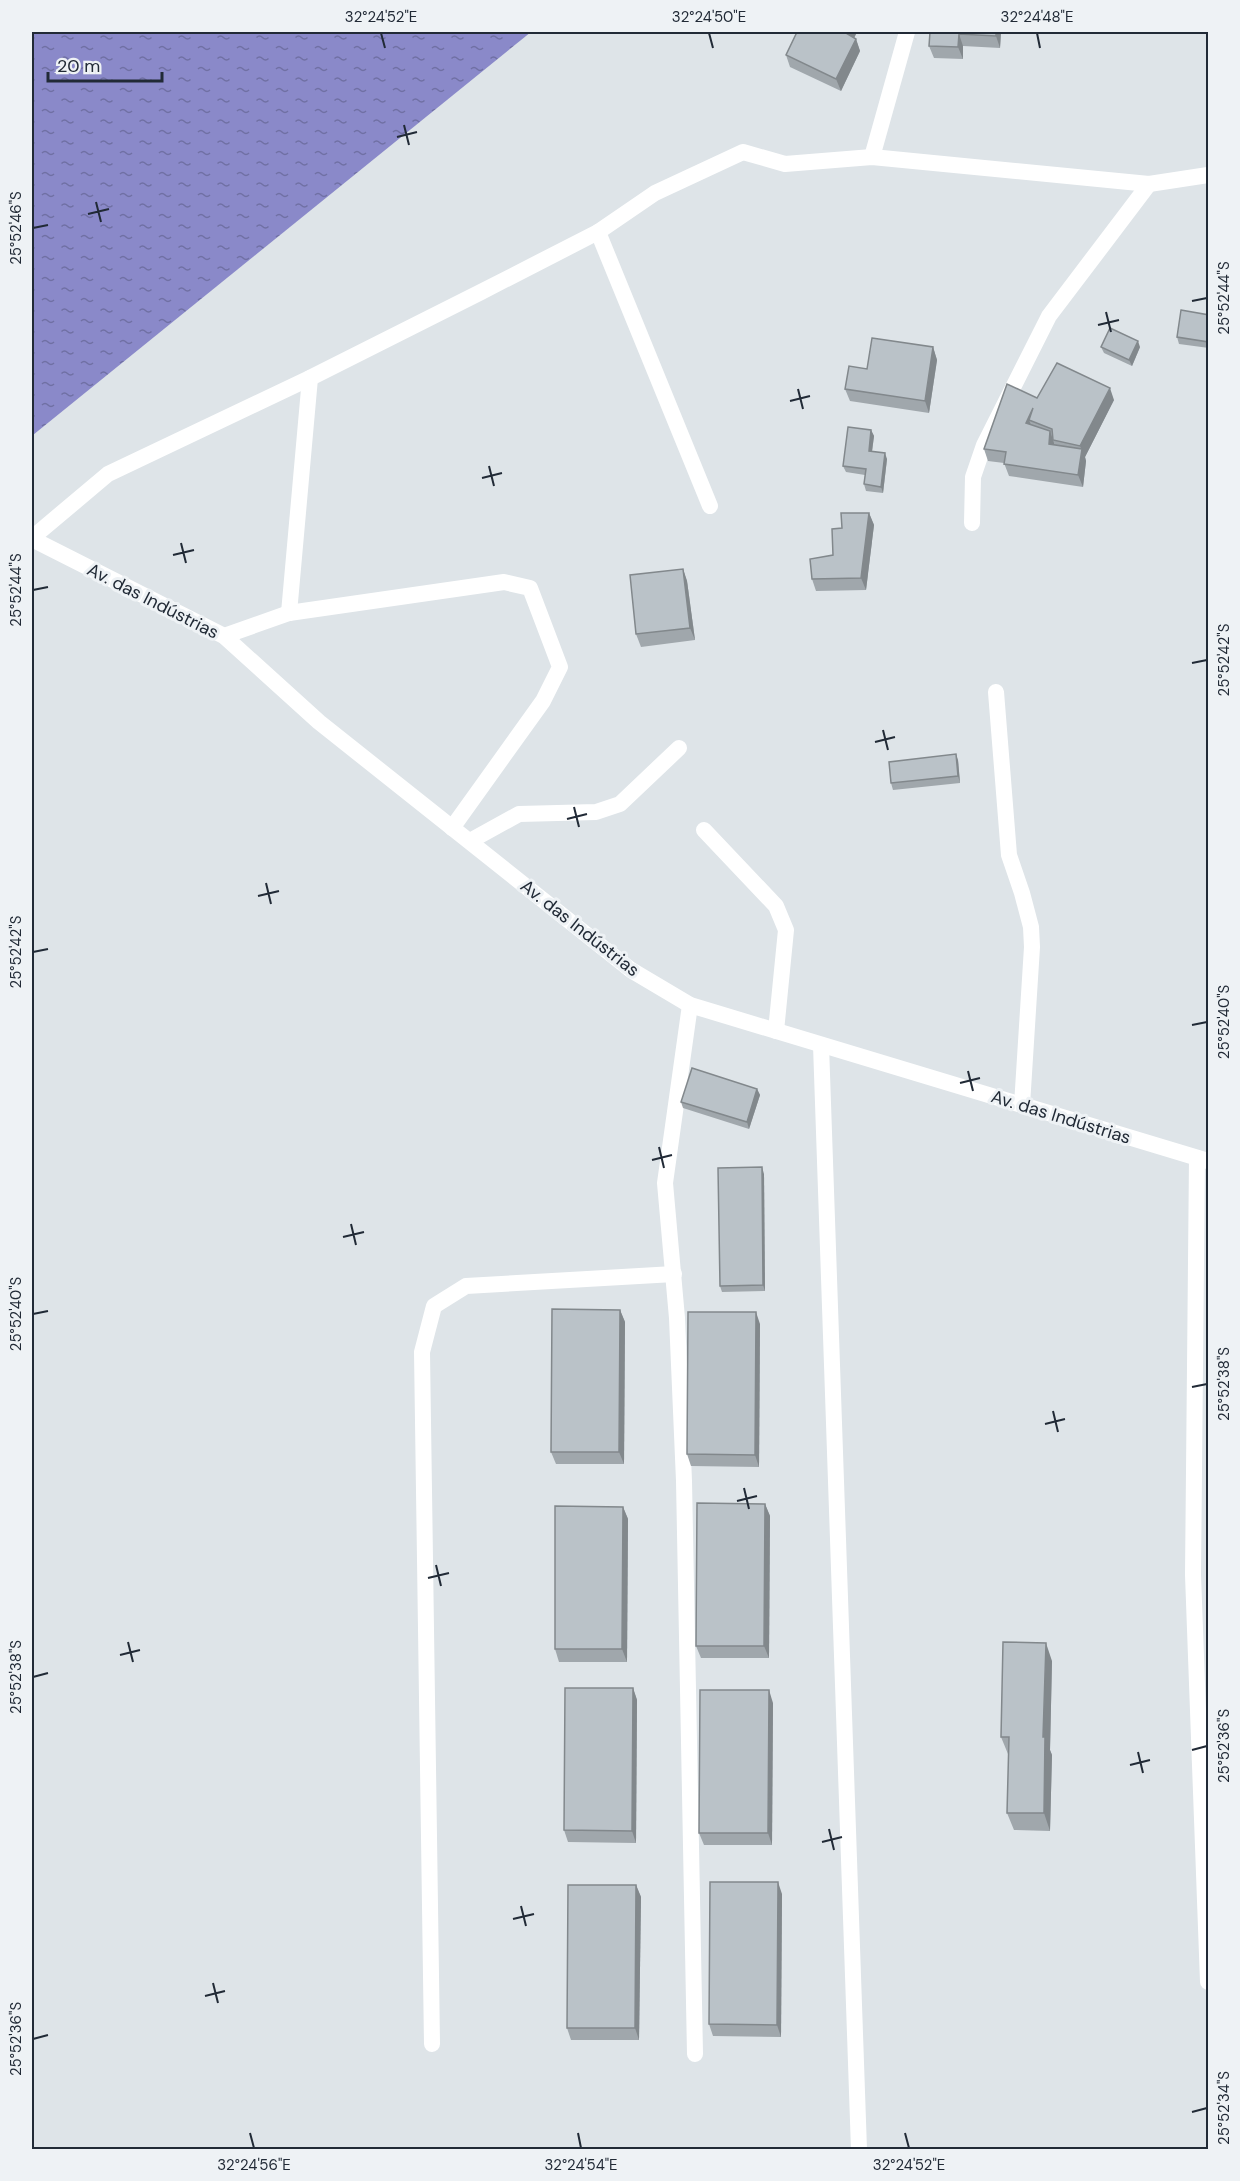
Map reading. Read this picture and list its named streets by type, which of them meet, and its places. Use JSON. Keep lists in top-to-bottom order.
{
  "streets": {
    "street": ["Av. das Indústrias"]
  },
  "scale_bar": "20 m",
  "coordinates": [
    "32°24'52\"E",
    "32°24'50\"E",
    "32°24'48\"E",
    "25°52'46\"S",
    "25°52'44\"S",
    "25°52'42\"S",
    "25°52'40\"S",
    "25°52'38\"S",
    "25°52'36\"S",
    "25°52'34\"S",
    "32°24'56\"E",
    "32°24'54\"E"
  ]
}
